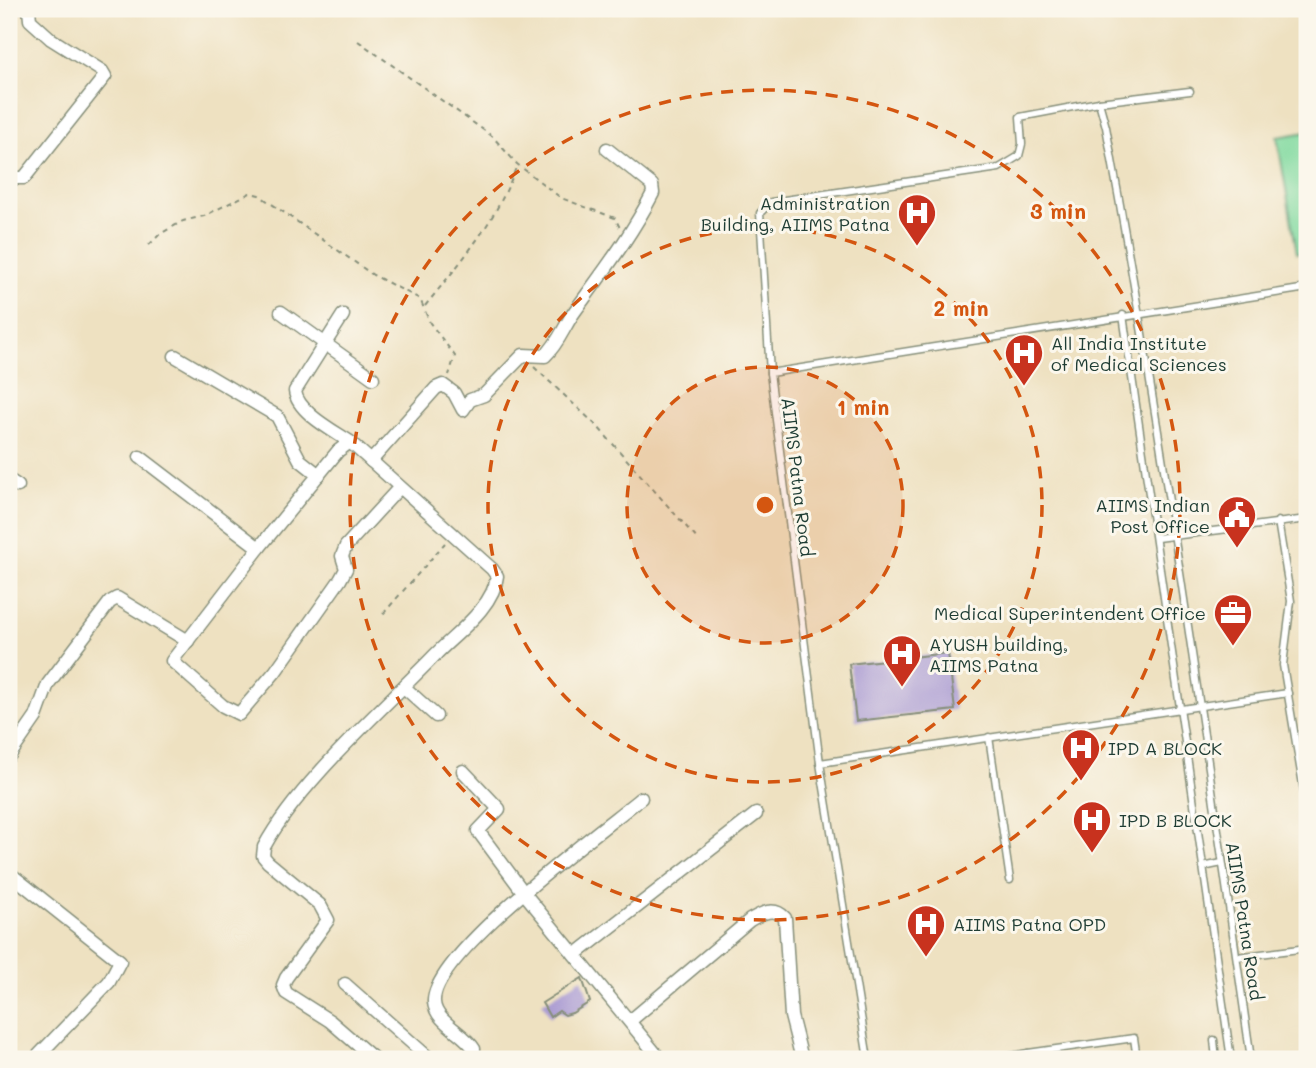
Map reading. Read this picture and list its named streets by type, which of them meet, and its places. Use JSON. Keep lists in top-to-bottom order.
{
  "streets": {
    "lane": ["AIIMS Patna Road"]
  },
  "places": {
    "hospital": [
      "Administration Building, AIIMS Patna",
      "All India Institute of Medical Sciences",
      "AYUSH building, AIIMS Patna",
      "IPD A BLOCK",
      "IPD B BLOCK",
      "AIIMS Patna OPD"
    ],
    "public building": ["AIIMS Indian Post Office"],
    "office": ["Medical Superintendent Office"]
  },
  "rings": ["3 min", "2 min", "1 min"]
}
